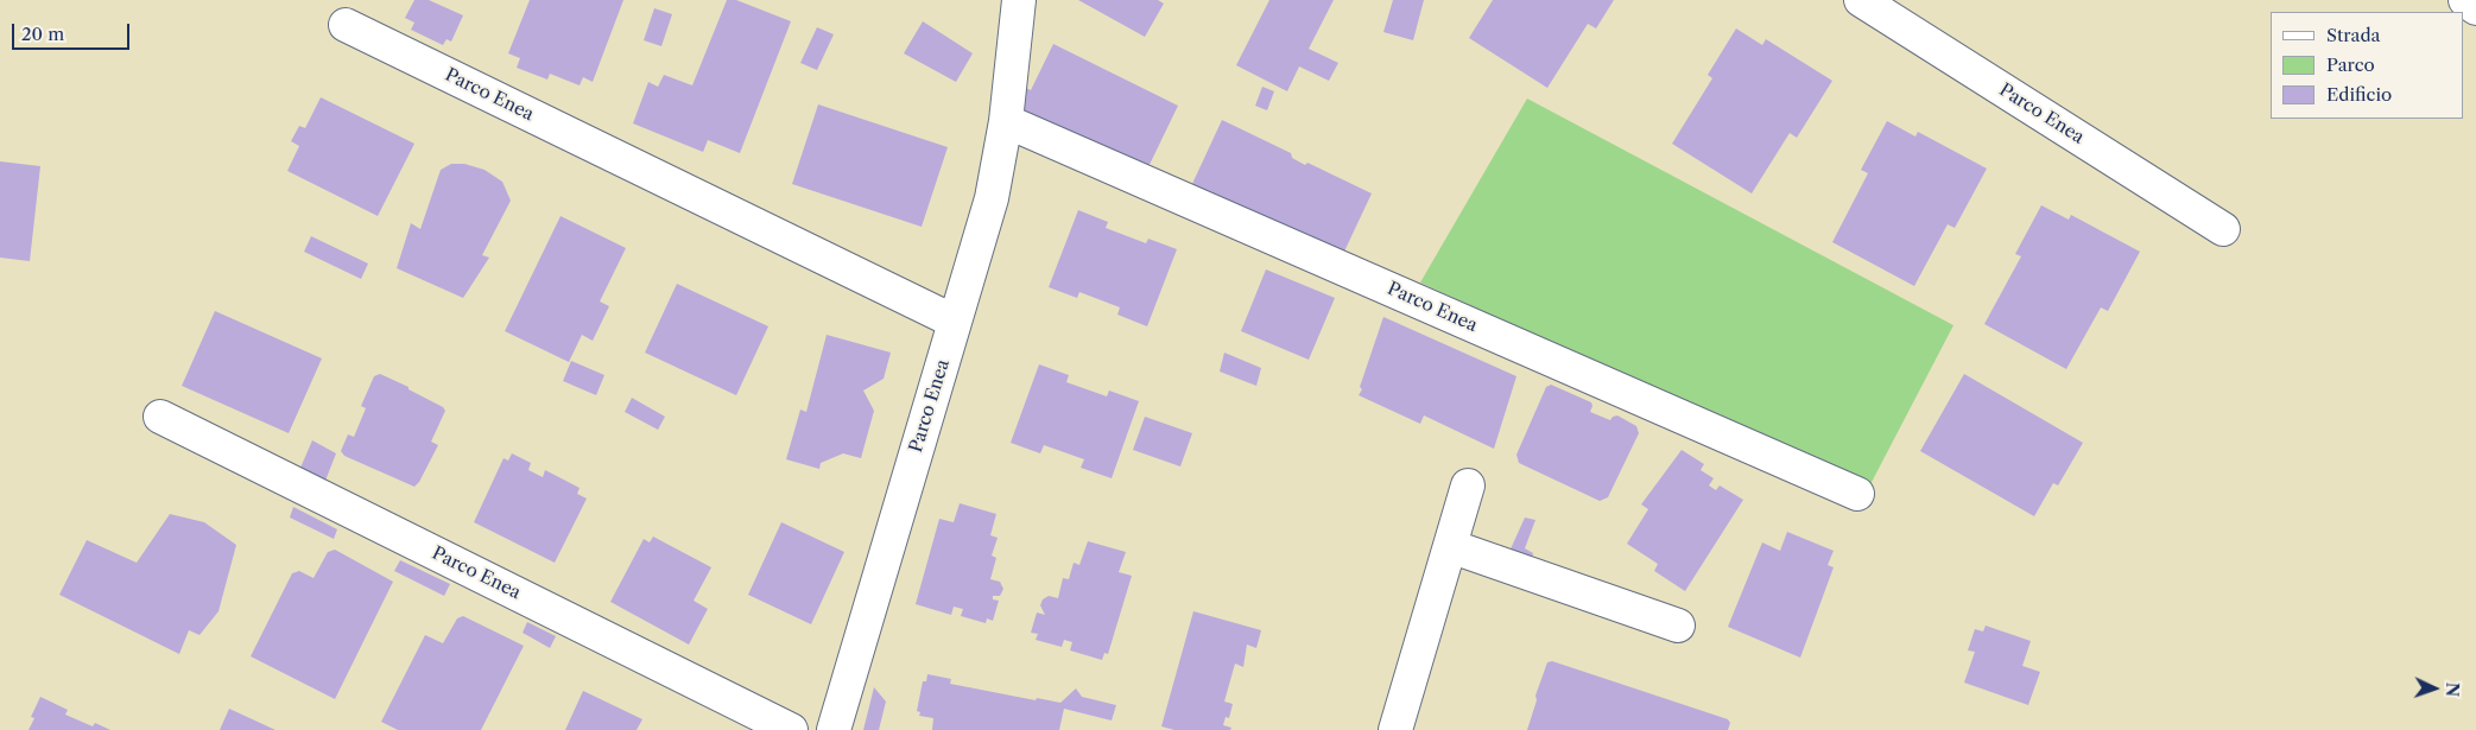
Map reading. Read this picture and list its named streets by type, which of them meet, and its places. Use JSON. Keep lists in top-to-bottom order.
{
  "streets": {
    "street": ["Parco Enea"]
  },
  "legend": ["Strada", "Parco", "Edificio"],
  "scale_bar": "20 m",
  "north": "right"
}
